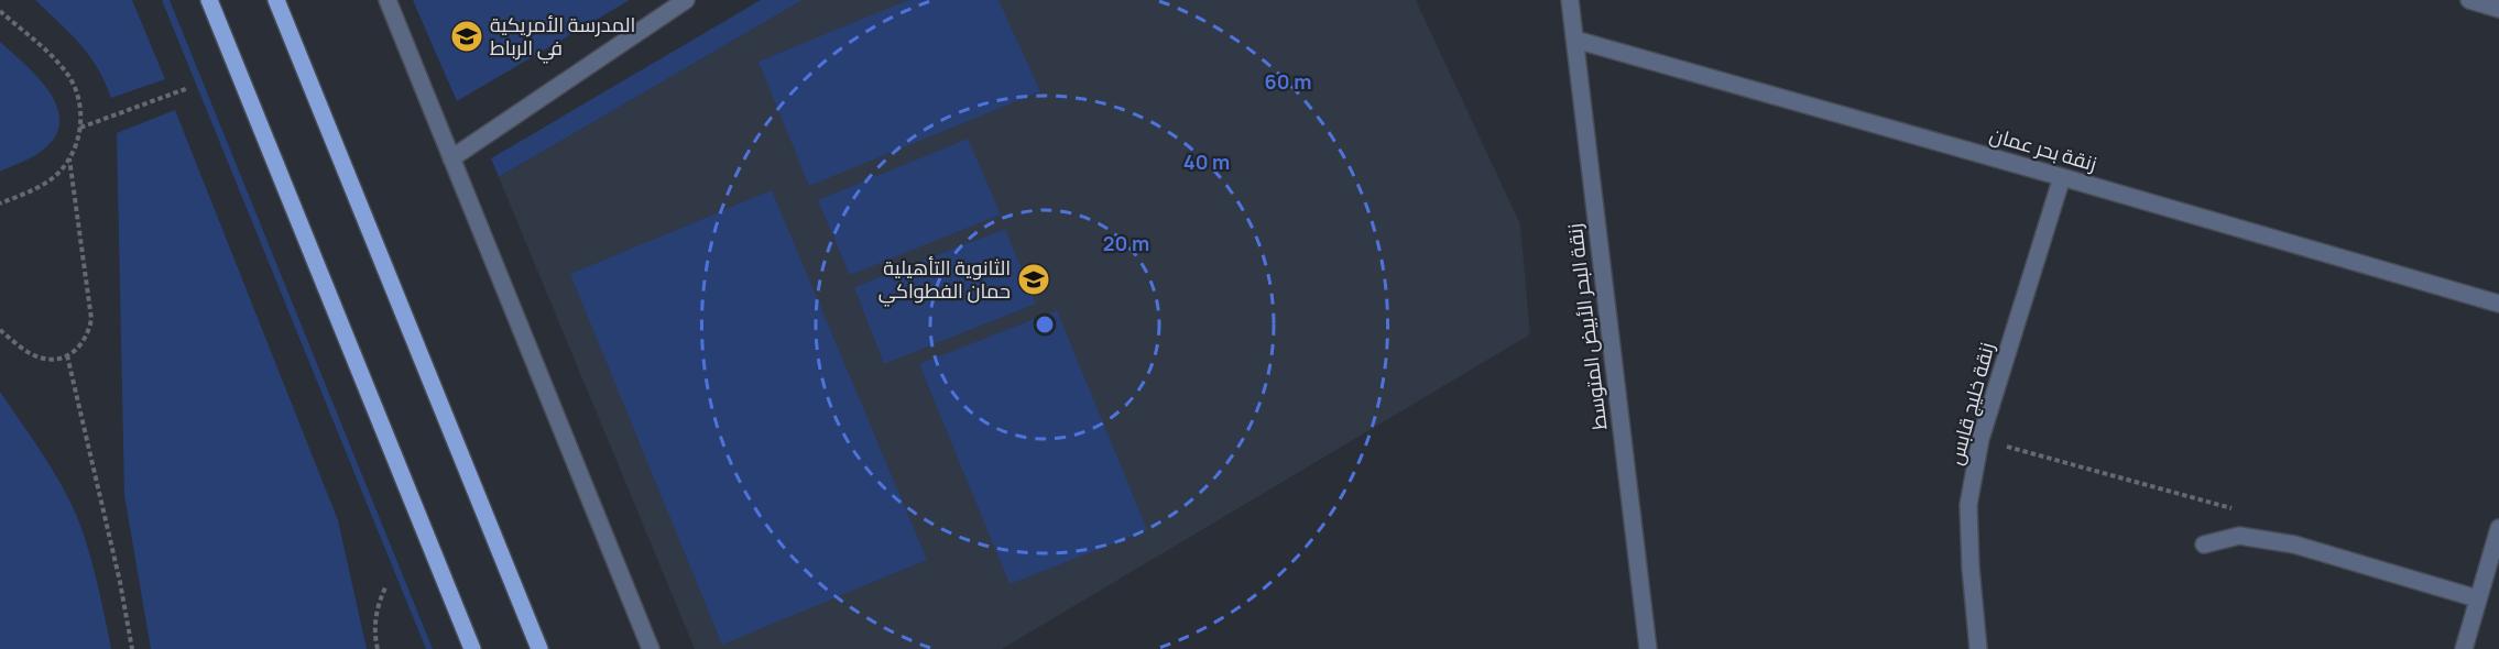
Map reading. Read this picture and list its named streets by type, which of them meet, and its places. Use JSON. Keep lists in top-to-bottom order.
{
  "streets": {
    "street": ["زنقة بحر عمان", "زنقة البحر الأبيض المتوسط", "زنقة خليج قابس"]
  },
  "crossings": [
    ["زنقة بحر عمان", "زنقة البحر الأبيض المتوسط"],
    ["زنقة بحر عمان", "زنقة خليج قابس"]
  ],
  "places": {
    "school or university": ["المدرسة الأمريكية في الرباط", "الثانوية التأهيلية حمان الفطواكي"]
  },
  "rings": ["60 m", "40 m", "20 m"]
}
